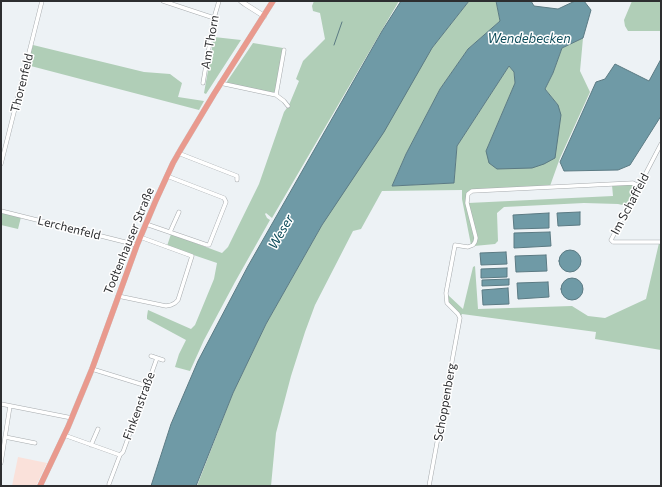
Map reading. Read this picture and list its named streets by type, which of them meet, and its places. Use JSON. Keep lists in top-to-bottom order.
{
  "streets": {
    "main road": ["Todtenhauser Straße"],
    "street": [
      "Am Thorn",
      "Thorenfeld",
      "Im Schaffeld",
      "Lerchenfeld",
      "Schoppenberg",
      "Finkenstraße"
    ]
  },
  "crossings": [
    ["Im Schaffeld", "Schoppenberg"],
    ["Lerchenfeld", "Todtenhauser Straße"],
    ["Todtenhauser Straße", "Finkenstraße"]
  ],
  "water": ["Wendebecken", "Weser"]
}
